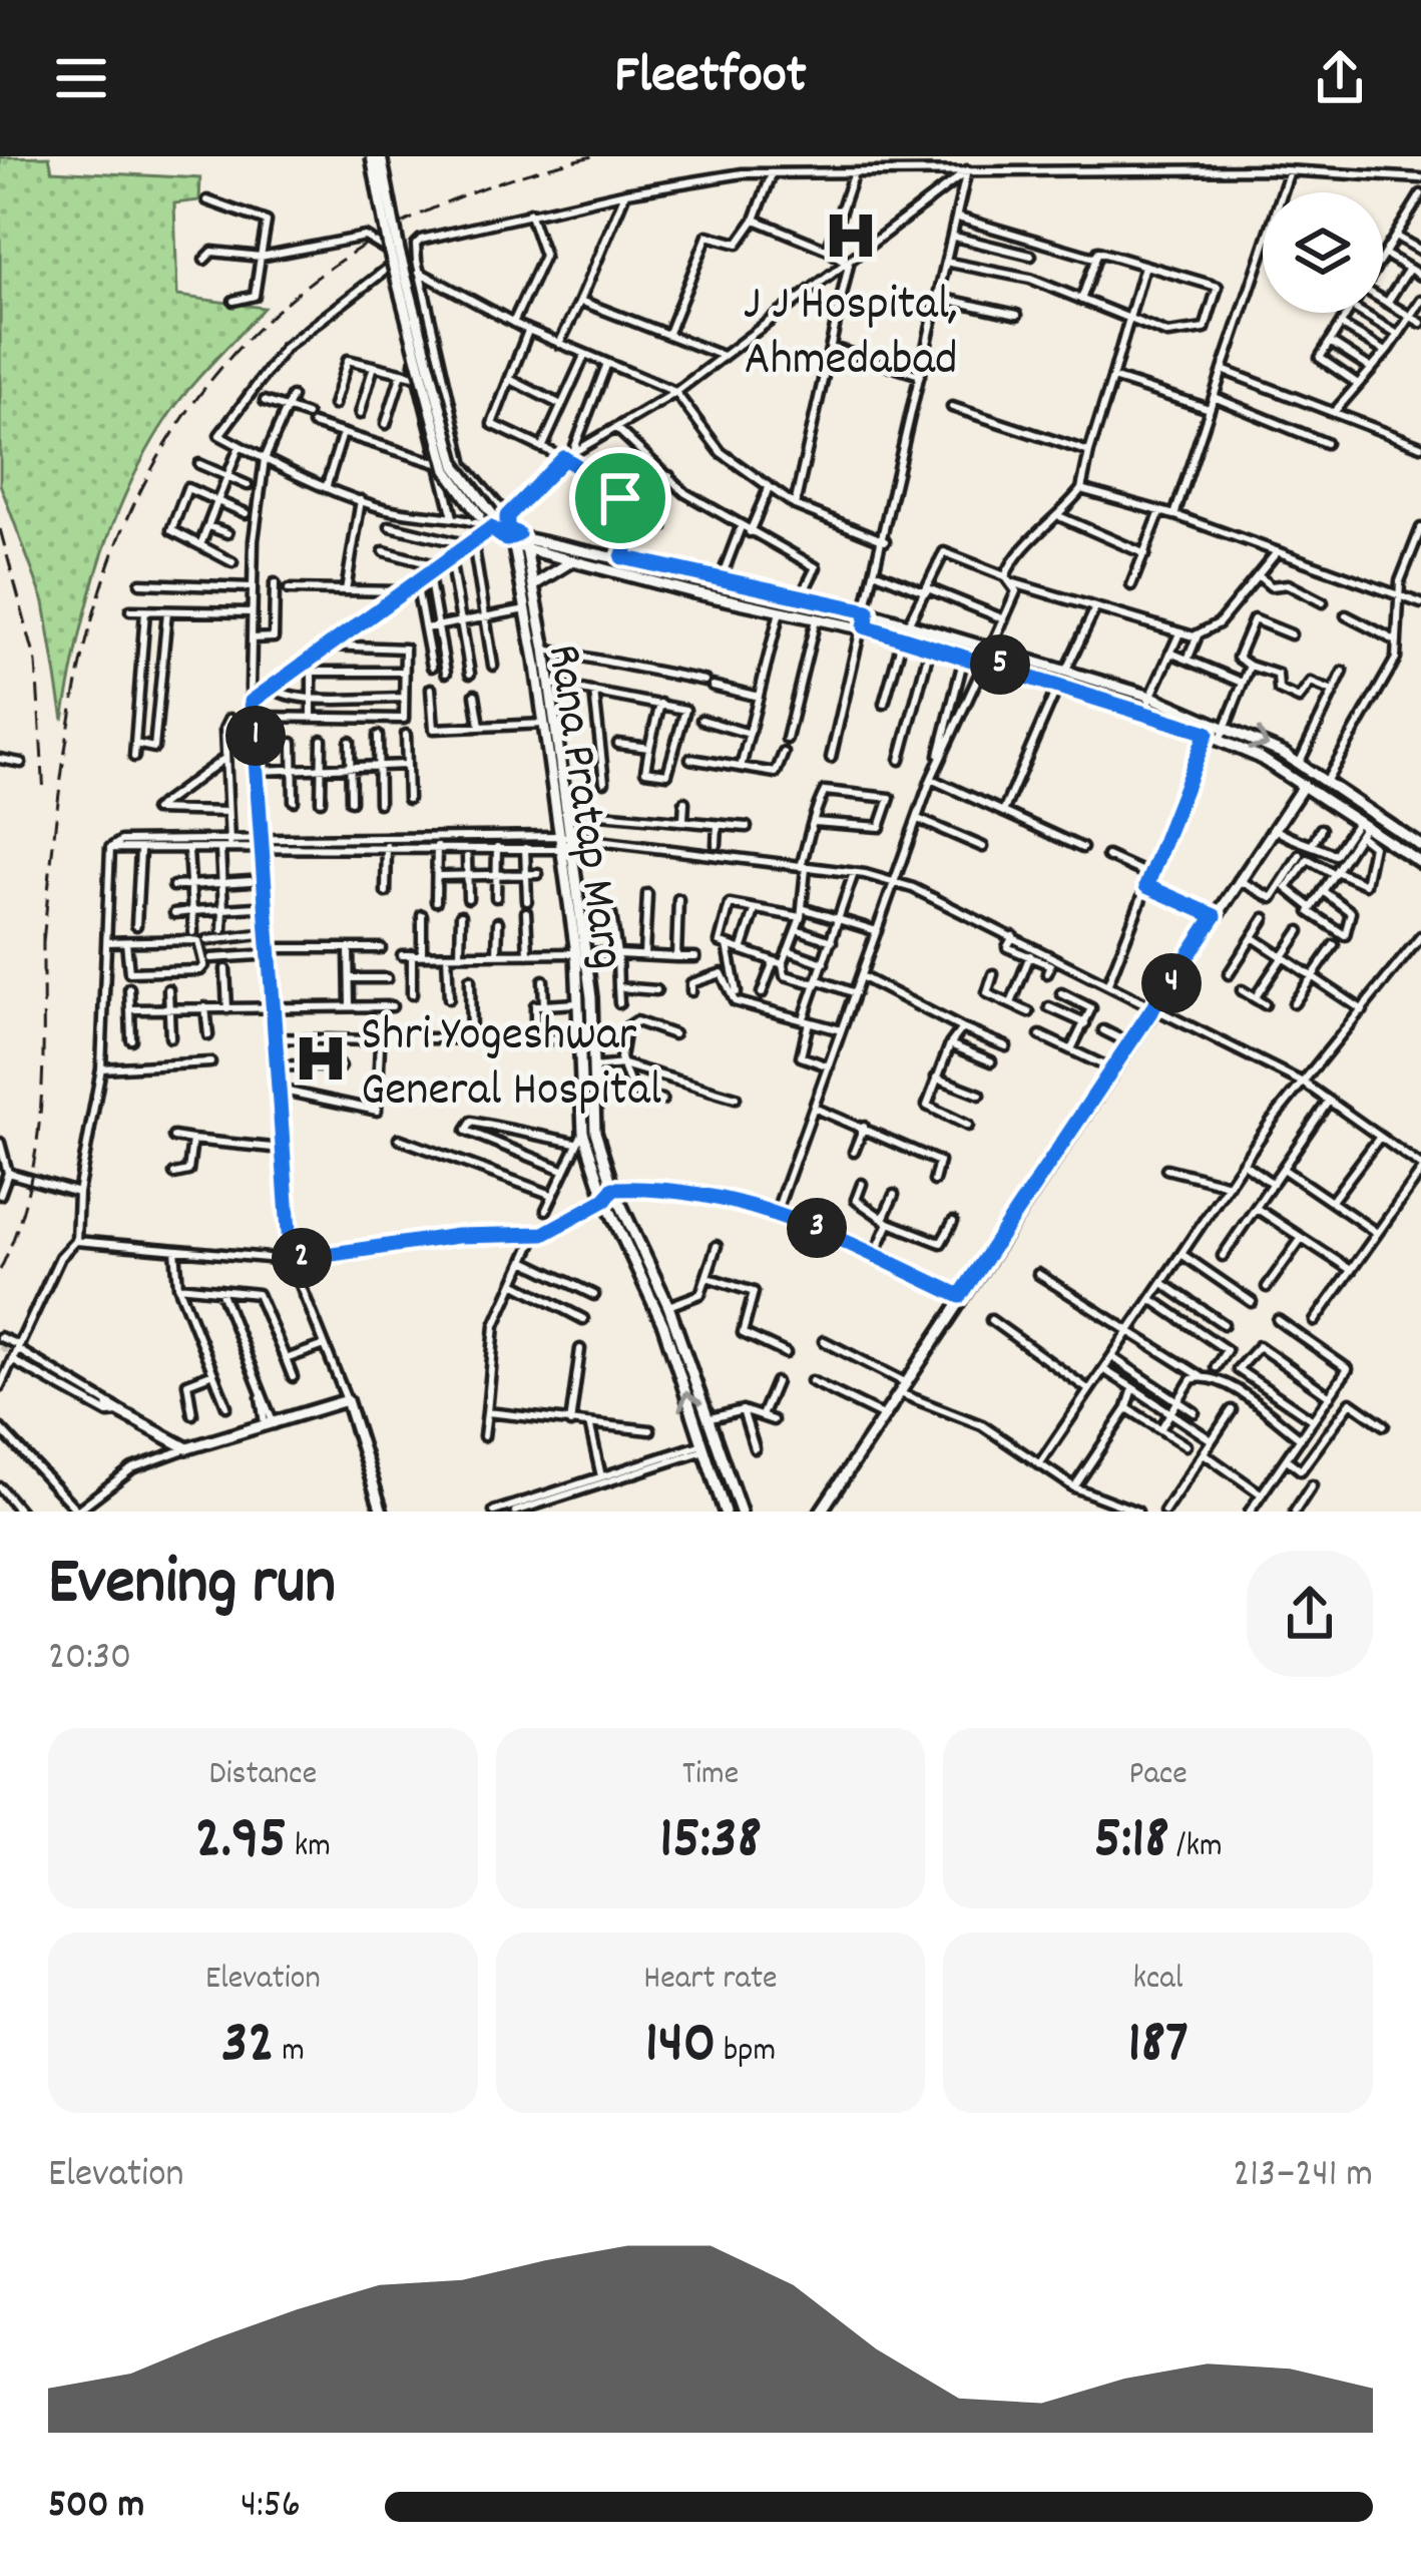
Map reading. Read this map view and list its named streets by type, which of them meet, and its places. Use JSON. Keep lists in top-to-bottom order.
{
  "streets": {
    "street": ["Rana Pratap Marg"]
  },
  "places": {
    "hospital": ["J J Hospital, Ahmedabad", "Shri Yogeshwar General Hospital"]
  },
  "page": {
    "header": "Fleetfoot",
    "pins": [
      "5",
      "1",
      "4",
      "3",
      "2"
    ],
    "heading": ["Evening run", "20:30"],
    "stats": [
      ["Distance", "2.95 km"],
      ["Time", "15:38"],
      ["Pace", "5:18 /km"],
      ["Elevation", "32 m"],
      ["Heart rate", "140 bpm"],
      ["kcal", "187"]
    ],
    "chart": ["Elevation", "213–241 m"],
    "list": [
      {
        "name": "500 m",
        "note": "4:56"
      }
    ]
  }
}
